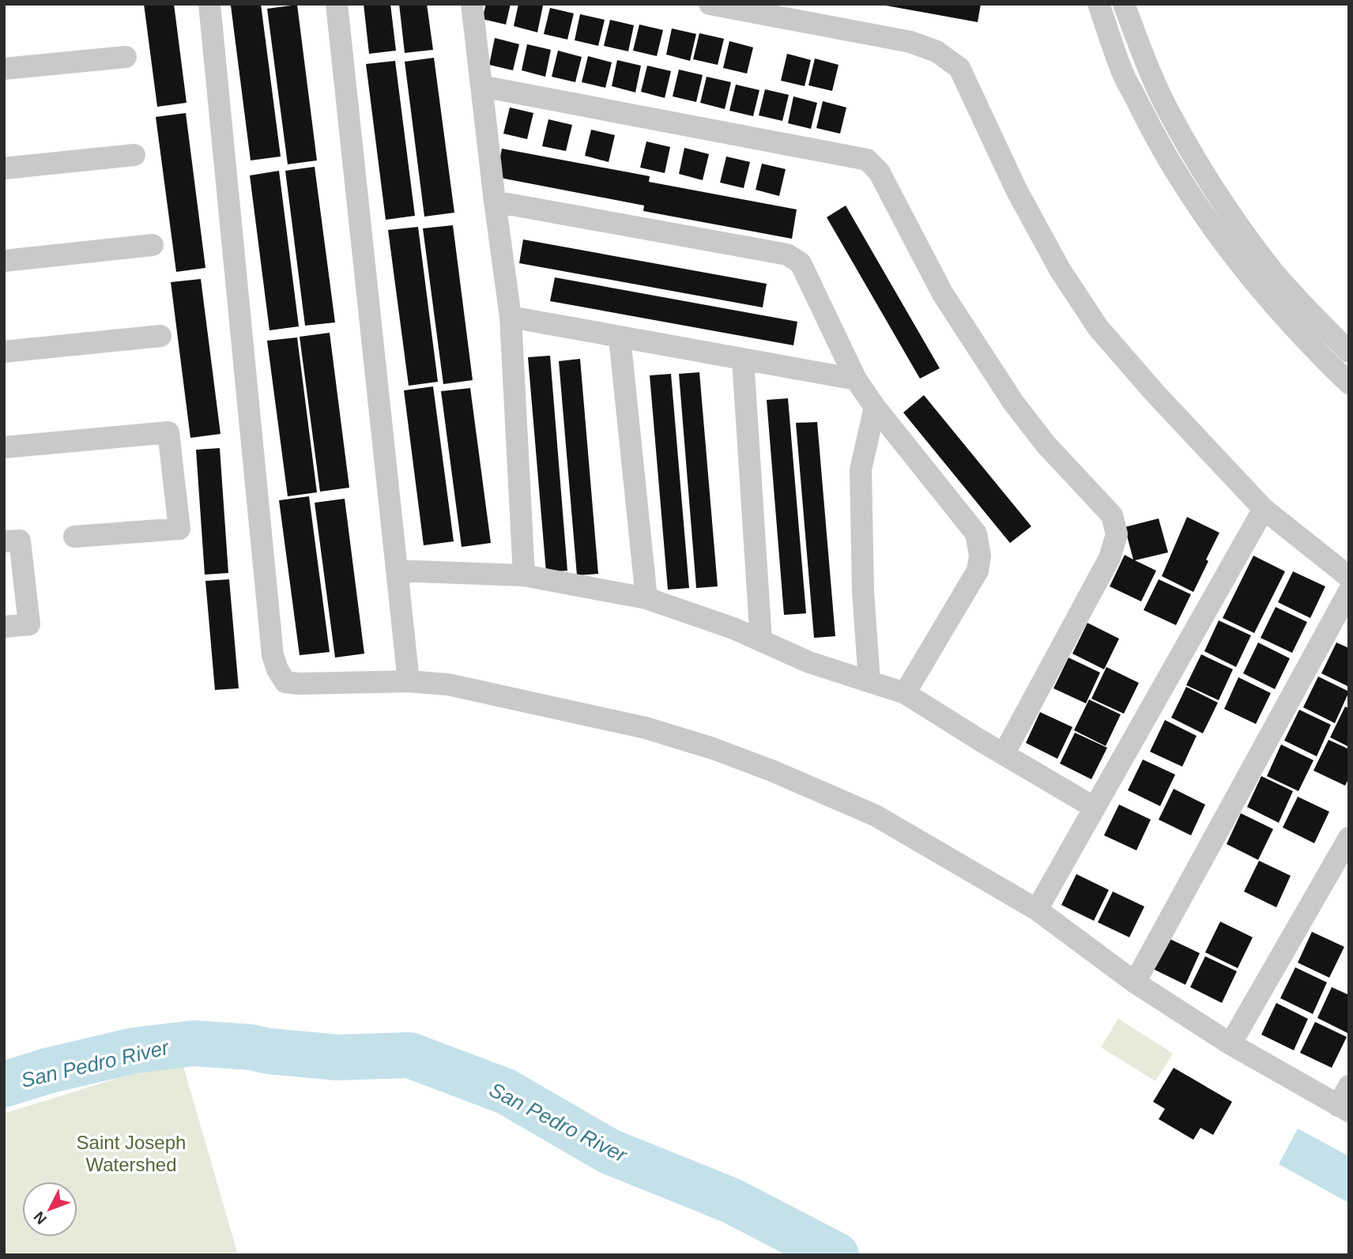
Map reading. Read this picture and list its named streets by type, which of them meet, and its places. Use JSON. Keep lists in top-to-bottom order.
{
  "water": ["San Pedro River"],
  "parks": ["Saint Joseph Watershed"],
  "north": "bottom left"
}
